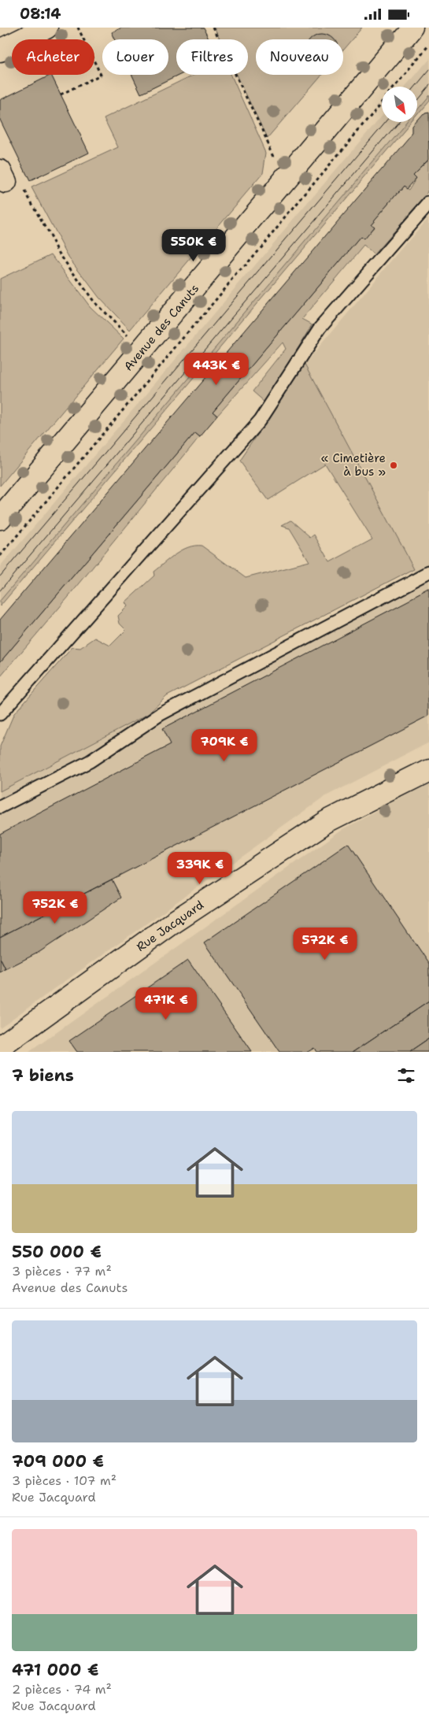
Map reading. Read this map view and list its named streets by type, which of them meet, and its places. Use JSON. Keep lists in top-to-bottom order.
{
  "streets": {
    "street": ["Avenue des Canuts", "Rue Jacquard"]
  },
  "places": ["« Cimetière à bus »"],
  "north": "bottom right",
  "page": {
    "status": "08:14",
    "chip": [
      "Acheter",
      "Louer",
      "Filtres",
      "Nouveau"
    ],
    "price": [
      "550K €",
      "443K €",
      "709K €",
      "339K €",
      "752K €",
      "572K €",
      "471K €"
    ],
    "heading": "7 biens",
    "list": [
      {
        "name": "550 000 €",
        "note": "3 pièces · 77 m² · Avenue des Canuts"
      },
      {
        "name": "709 000 €",
        "note": "3 pièces · 107 m² · Rue Jacquard"
      },
      {
        "name": "471 000 €",
        "note": "2 pièces · 74 m² · Rue Jacquard"
      }
    ]
  }
}
